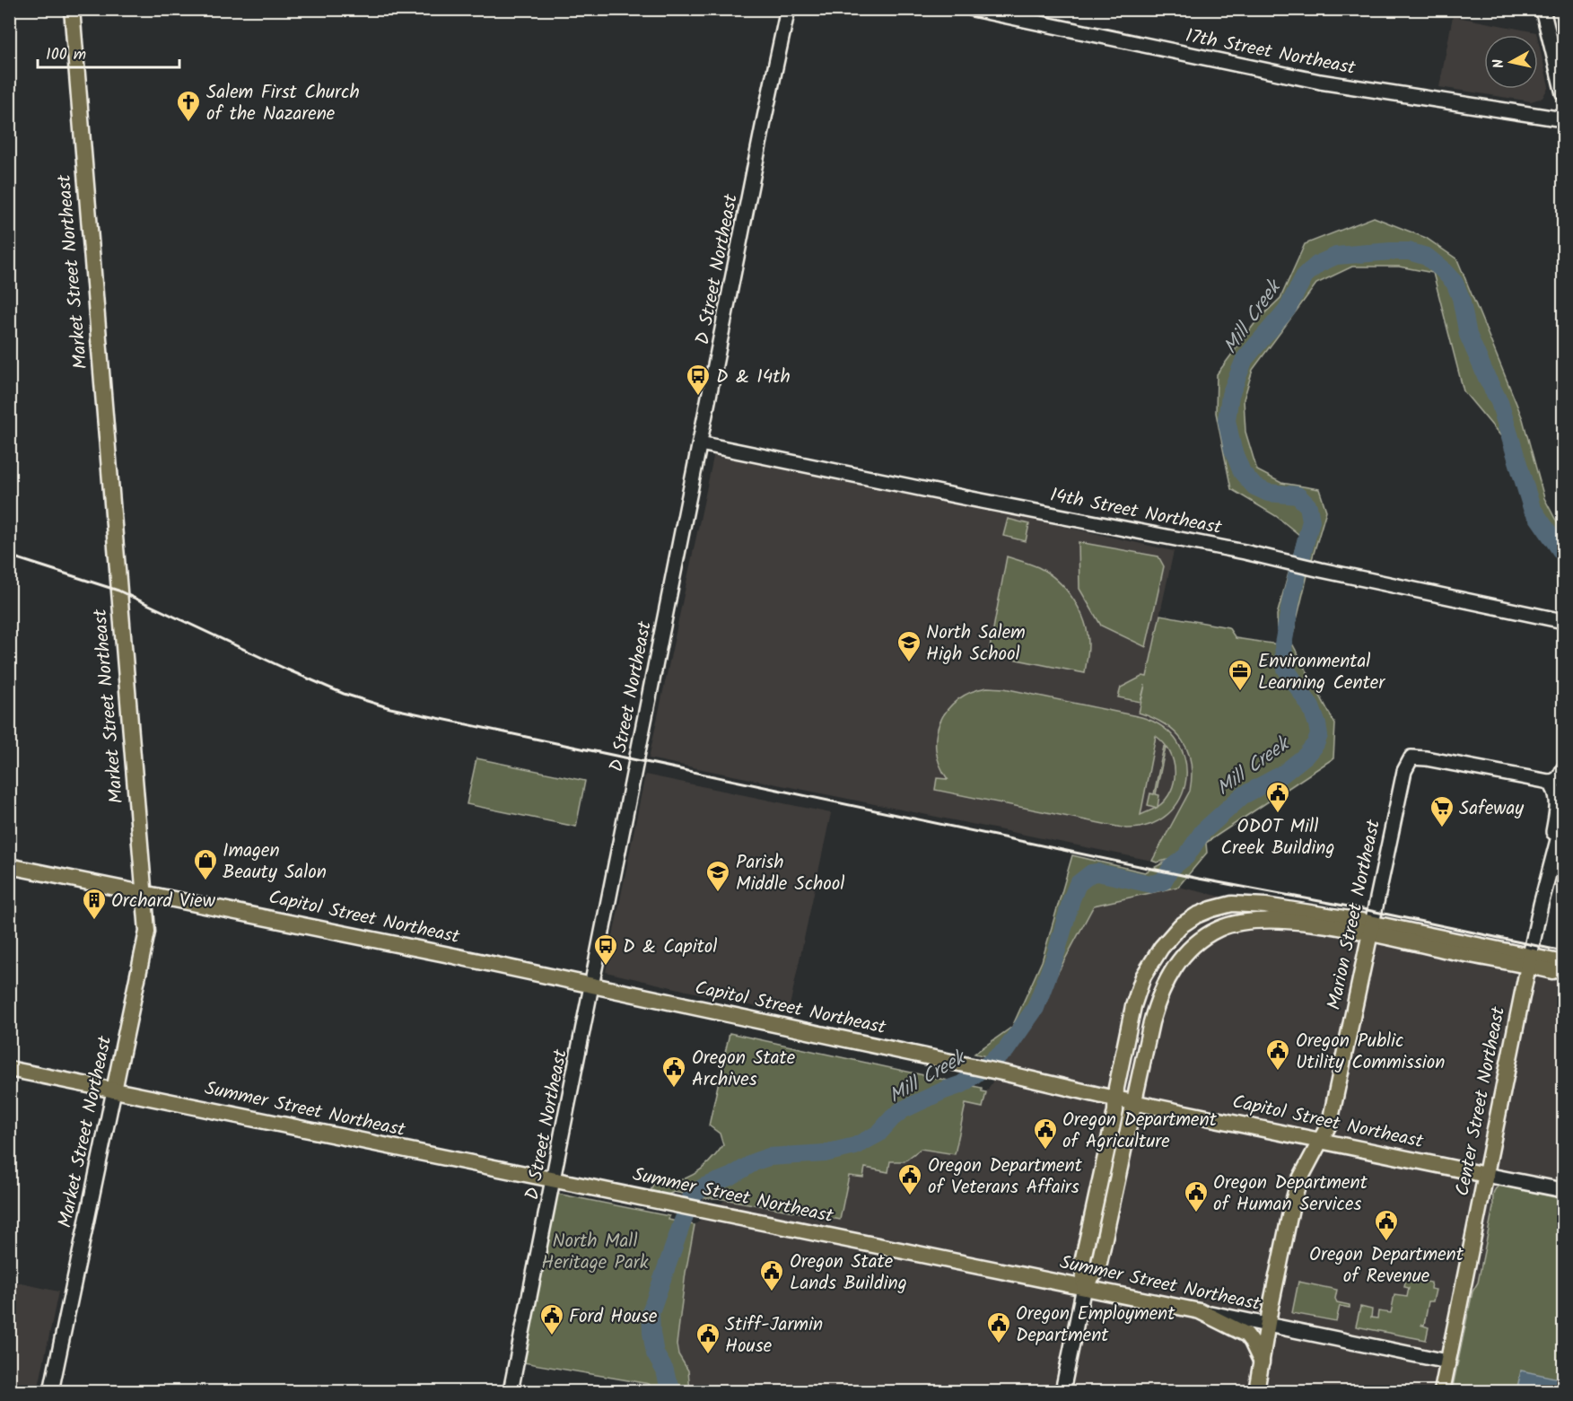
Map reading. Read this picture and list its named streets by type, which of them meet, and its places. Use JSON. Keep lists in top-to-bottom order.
{
  "streets": {
    "main road": [
      "Market Street Northeast",
      "Marion Street Northeast",
      "Capitol Street Northeast",
      "Center Street Northeast",
      "Summer Street Northeast"
    ],
    "street": ["17th Street Northeast", "D Street Northeast", "14th Street Northeast"]
  },
  "crossings": [
    ["D Street Northeast", "14th Street Northeast"],
    ["D Street Northeast", "Capitol Street Northeast"],
    ["D Street Northeast", "Summer Street Northeast"],
    ["Market Street Northeast", "Capitol Street Northeast"],
    ["Market Street Northeast", "Summer Street Northeast"],
    ["Marion Street Northeast", "Capitol Street Northeast"],
    ["Marion Street Northeast", "Summer Street Northeast"],
    ["Capitol Street Northeast", "Center Street Northeast"],
    ["Center Street Northeast", "Summer Street Northeast"]
  ],
  "water": ["Mill Creek"],
  "parks": ["North Mall Heritage Park"],
  "places": {
    "church": ["Salem First Church of the Nazarene"],
    "bus stop": ["D & 14th", "D & Capitol"],
    "school or university": ["North Salem High School", "Parish Middle School"],
    "office": ["Environmental Learning Center"],
    "public building": [
      "ODOT Mill Creek Building",
      "Oregon Public Utility Commission",
      "Oregon State Archives",
      "Oregon Department of Agriculture",
      "Oregon Department of Veterans Affairs",
      "Oregon Department of Human Services",
      "Oregon Department of Revenue",
      "Oregon State Lands Building",
      "Ford House",
      "Oregon Employment Department",
      "Stiff-Jarmin House"
    ],
    "supermarket": ["Safeway"],
    "shop": ["Imagen Beauty Salon"],
    "building": ["Orchard View"]
  },
  "scale_bar": "100 m",
  "north": "left"
}
